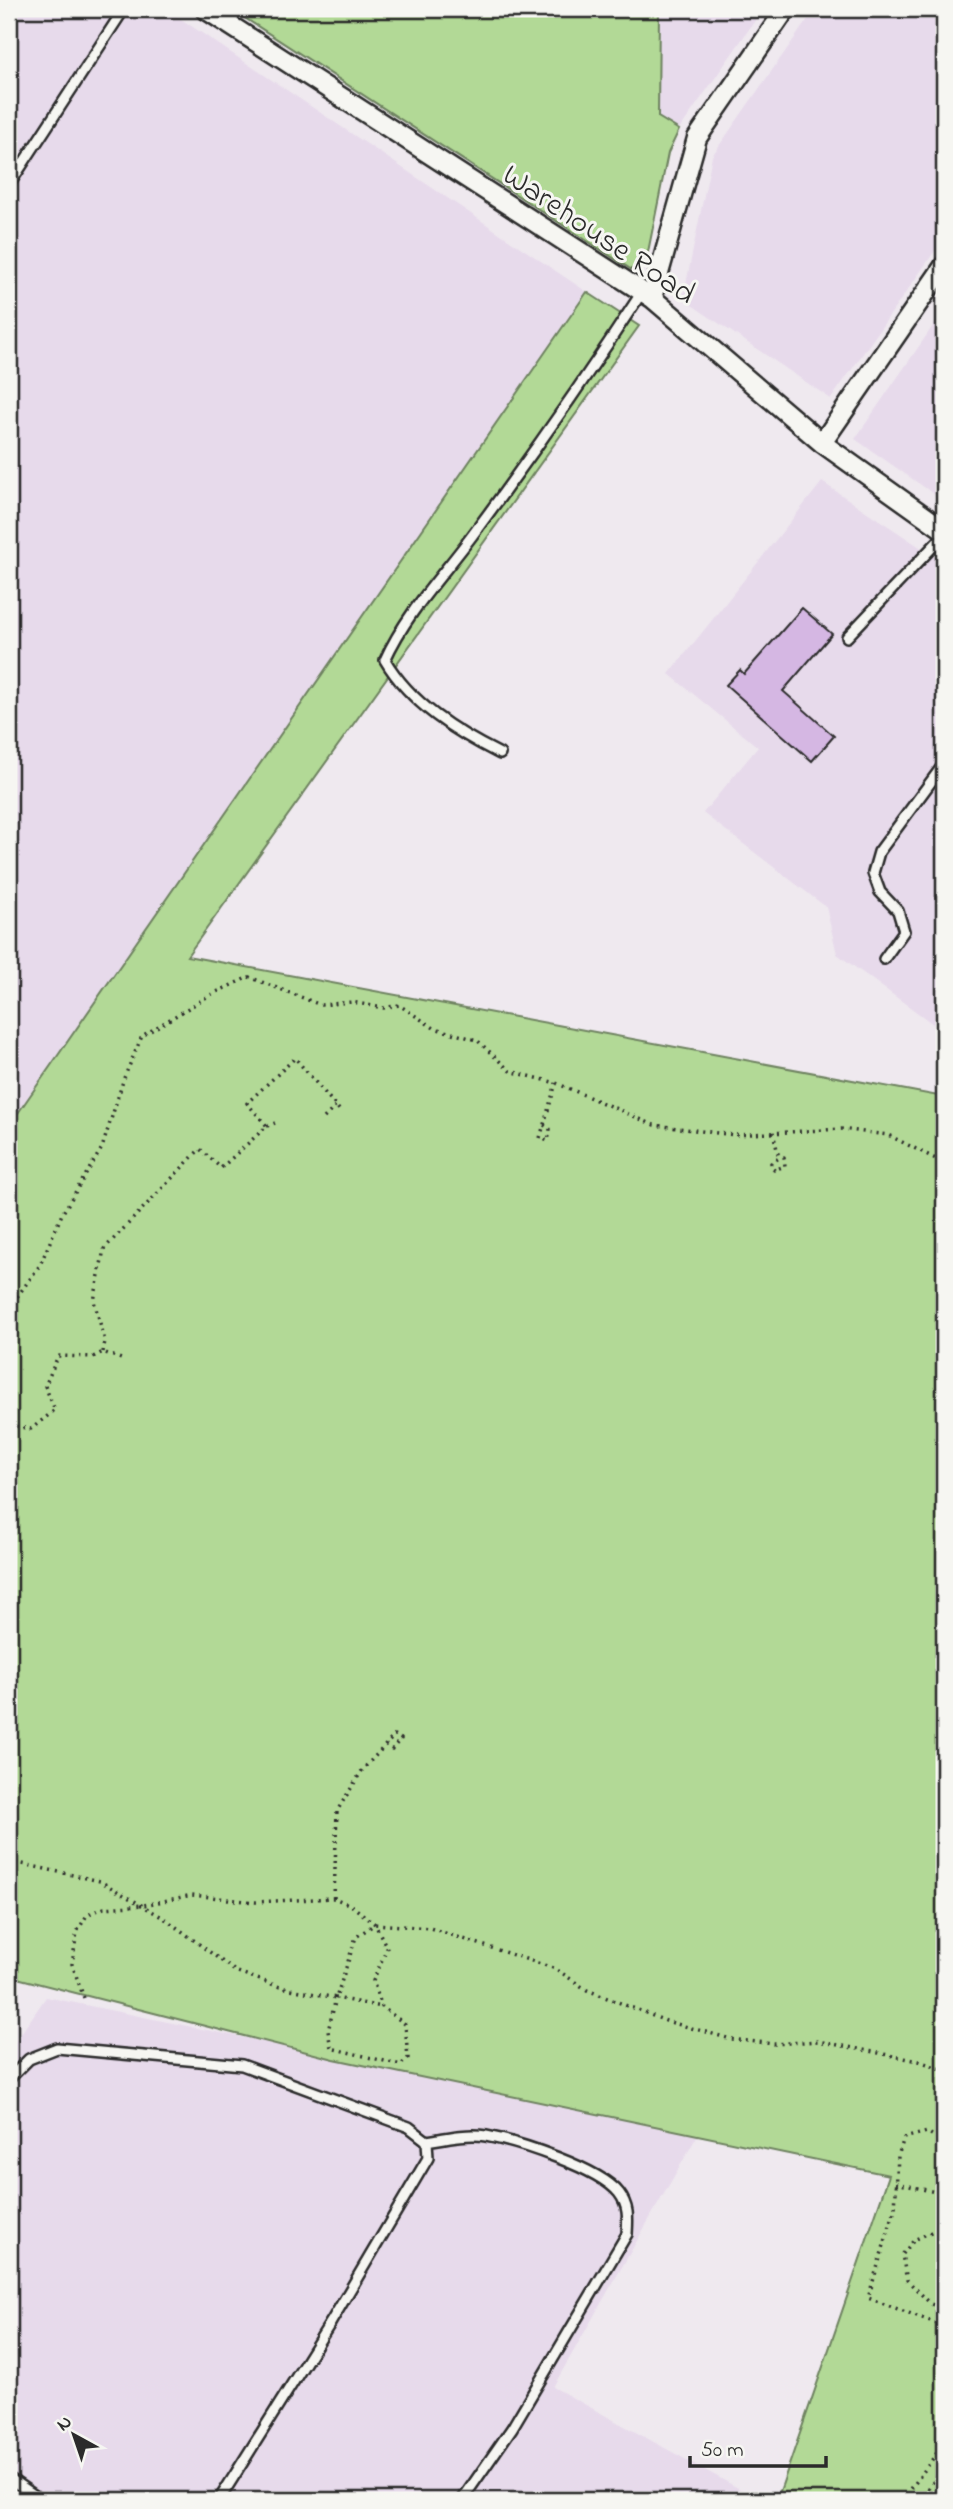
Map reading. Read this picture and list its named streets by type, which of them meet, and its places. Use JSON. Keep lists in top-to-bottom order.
{
  "streets": {
    "street": ["Warehouse Road"]
  },
  "scale_bar": "50 m",
  "north": "top left"
}
